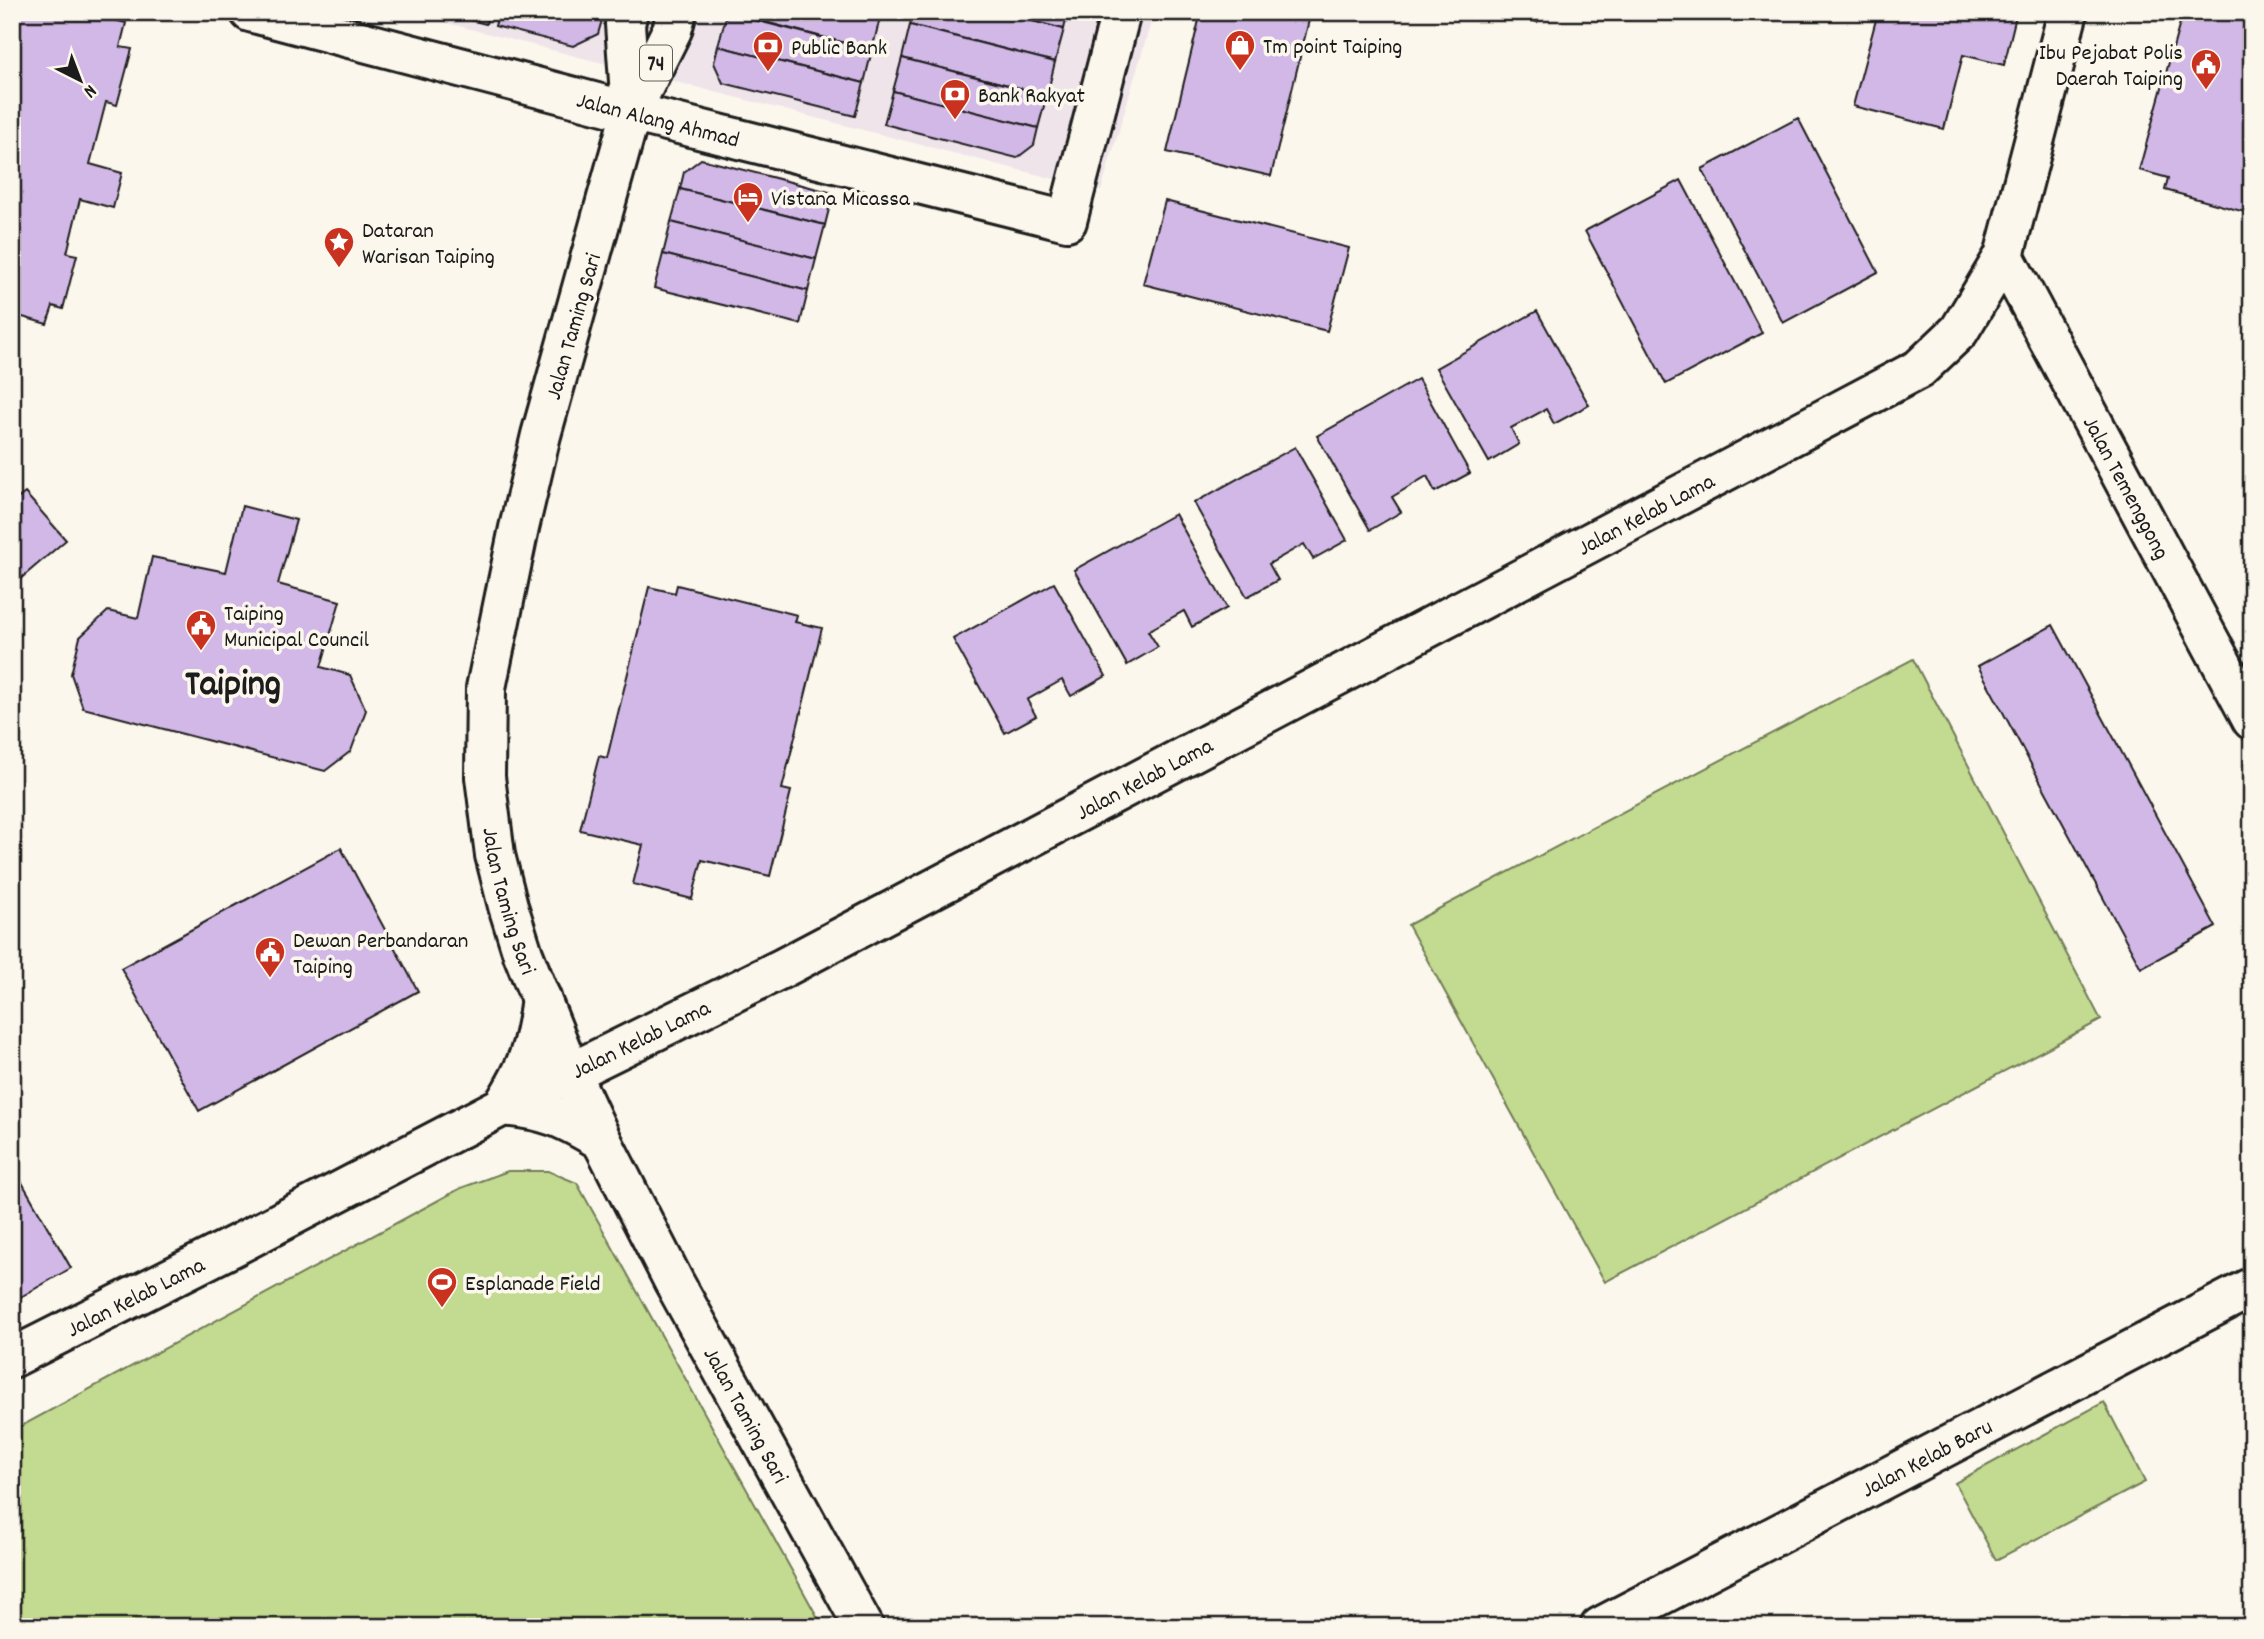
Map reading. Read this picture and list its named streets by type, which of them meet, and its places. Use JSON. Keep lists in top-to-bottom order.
{
  "streets": {
    "street": [
      "74",
      "Jalan Alang Ahmad",
      "Jalan Taming Sari",
      "Jalan Temenggong",
      "Jalan Kelab Lama",
      "Jalan Kelab Baru"
    ]
  },
  "crossings": [
    ["Jalan Alang Ahmad", "Jalan Taming Sari"],
    ["Jalan Taming Sari", "Jalan Kelab Lama"],
    ["Jalan Temenggong", "Jalan Kelab Lama"]
  ],
  "districts": ["Taiping"],
  "places": {
    "shop": ["Tm point Taiping"],
    "bank": ["Public Bank", "Bank Rakyat"],
    "public building": ["Ibu Pejabat Polis Daerah Taiping", "Taiping Municipal Council", "Dewan Perbandaran Taiping"],
    "hotel": ["Vistana Micassa"],
    "place": ["Dataran Warisan Taiping"],
    "sports": ["Esplanade Field"]
  },
  "north": "bottom right"
}
